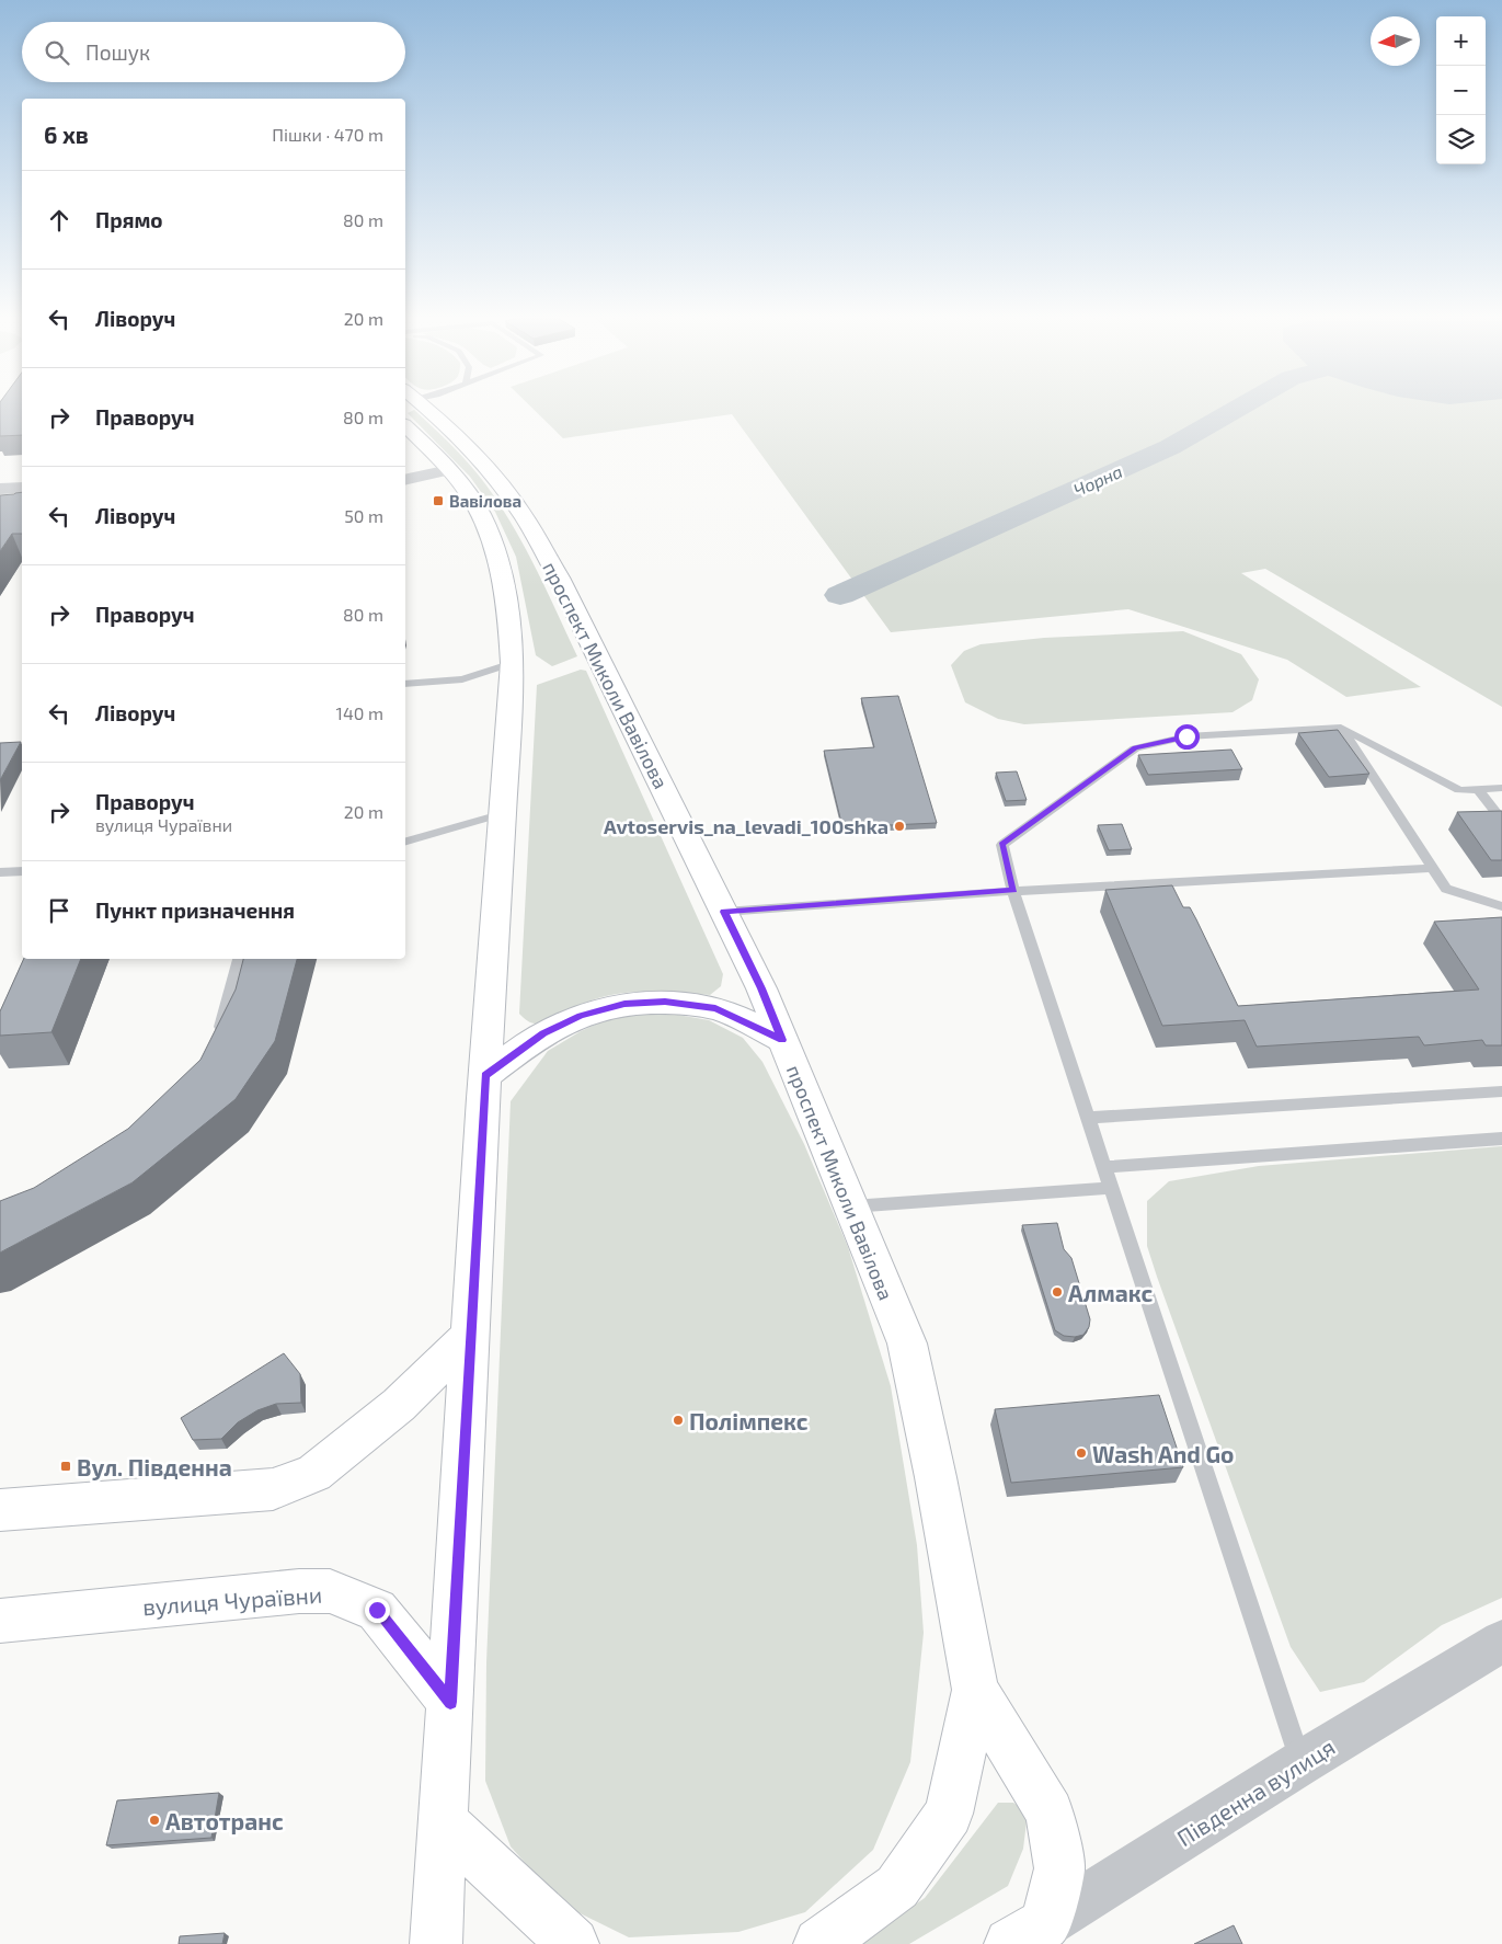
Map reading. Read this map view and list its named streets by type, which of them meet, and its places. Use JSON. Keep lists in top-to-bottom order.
{
  "streets": {
    "main road": ["проспект Миколи Вавілова", "вулиця Чураївни"],
    "street": ["Південна вулиця"]
  },
  "crossings": [
    ["проспект Миколи Вавілова", "Південна вулиця"]
  ],
  "water": ["Чорна"],
  "places": {
    "transit": ["Вавілова", "Вул. Південна"],
    "other": [
      "Avtoservis_na_levadi_100shka",
      "Алмакс",
      "Полімпекс",
      "Wash And Go",
      "Автотранс"
    ]
  },
  "north": "left",
  "page": {
    "map_buttons": ["+", "−"],
    "search": "Пошук",
    "heading": ["6 хв", "Пішки · 470 m"],
    "list": [
      ["Прямо", "80 m"],
      ["Ліворуч", "20 m"],
      ["Праворуч", "80 m"],
      ["Ліворуч", "50 m"],
      ["Праворуч", "80 m"],
      ["Ліворуч", "140 m"],
      ["Праворуч", "вулиця Чураївни", "20 m"],
      "Пункт призначення"
    ]
  }
}
